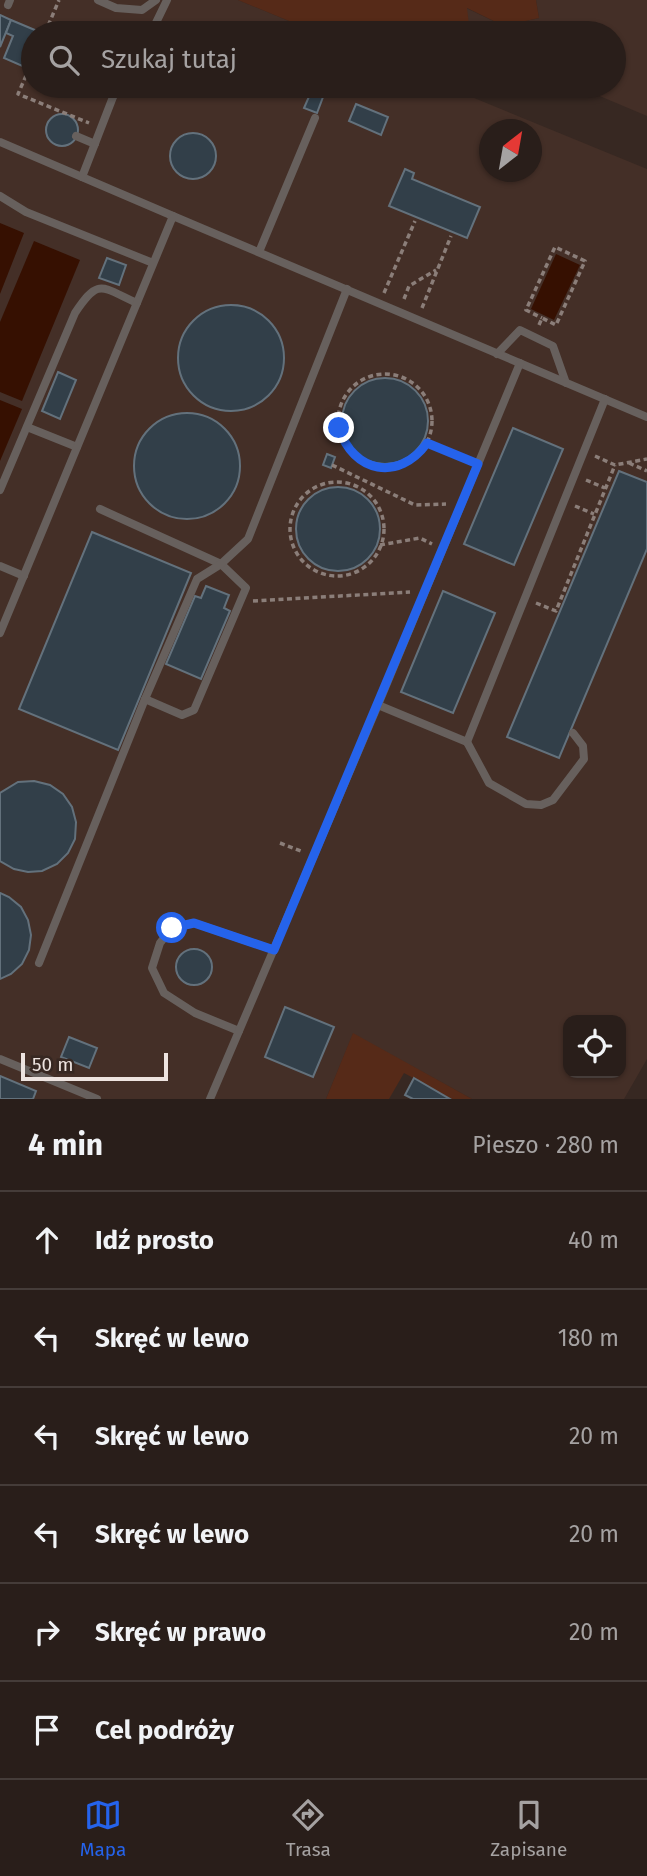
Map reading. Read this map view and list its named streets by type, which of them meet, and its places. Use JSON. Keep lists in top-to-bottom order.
{
  "scale_bar": "50 m",
  "north": "top right",
  "page": {
    "search": "Szukaj tutaj",
    "scale": "50 m",
    "heading": ["4 min", "Pieszo · 280 m"],
    "list": [
      ["Idź prosto", "40 m"],
      ["Skręć w lewo", "180 m"],
      ["Skręć w lewo", "20 m"],
      ["Skręć w lewo", "20 m"],
      ["Skręć w prawo", "20 m"],
      "Cel podróży"
    ],
    "nav": ["Mapa", "Trasa", "Zapisane"]
  }
}
